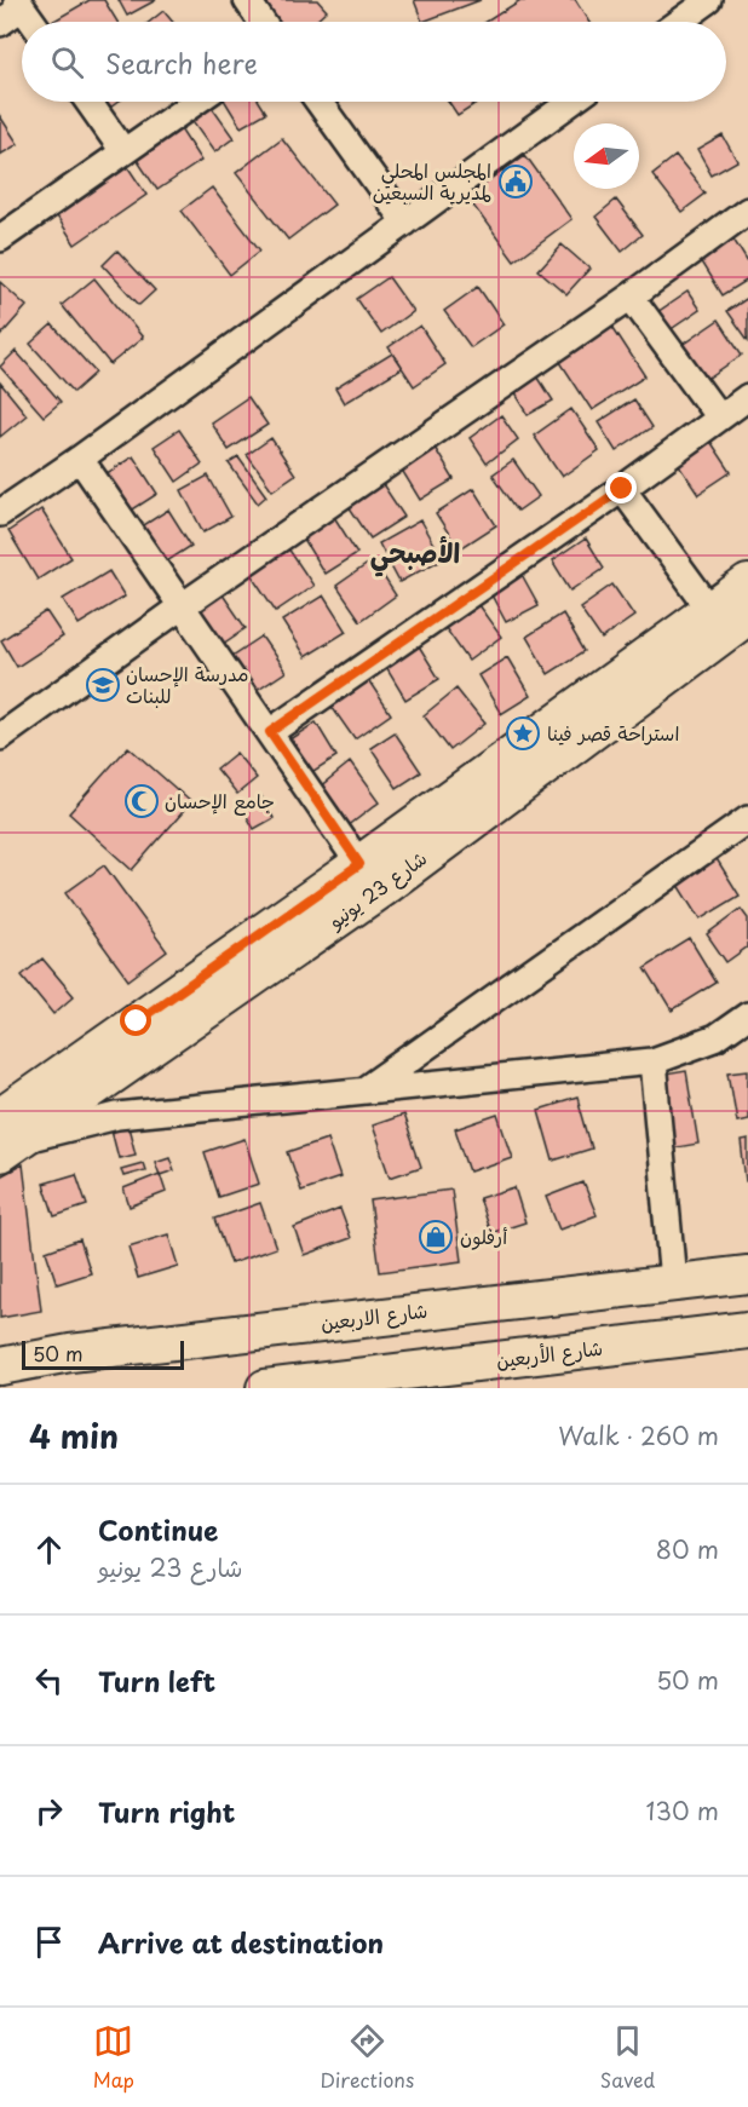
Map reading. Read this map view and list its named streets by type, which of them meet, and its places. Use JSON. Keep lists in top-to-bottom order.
{
  "streets": {
    "street": ["شارع 23 يونيو", "شارع الاربعين", "شارع الأربعين"]
  },
  "districts": ["الأصبحي"],
  "places": {
    "public building": ["المجلس المحلي لمديرية السبعين"],
    "school or university": ["مدرسة الإحسان للبنات"],
    "place": ["استراحة قصر فينا"],
    "mosque": ["جامع الإحسان"],
    "shop": ["أرفلون"]
  },
  "scale_bar": "50 m",
  "north": "left",
  "page": {
    "search": "Search here",
    "scale": "50 m",
    "heading": ["4 min", "Walk · 260 m"],
    "list": [
      ["Continue", "شارع 23 يونيو", "80 m"],
      ["Turn left", "50 m"],
      ["Turn right", "130 m"],
      "Arrive at destination"
    ],
    "nav": ["Map", "Directions", "Saved"]
  }
}
